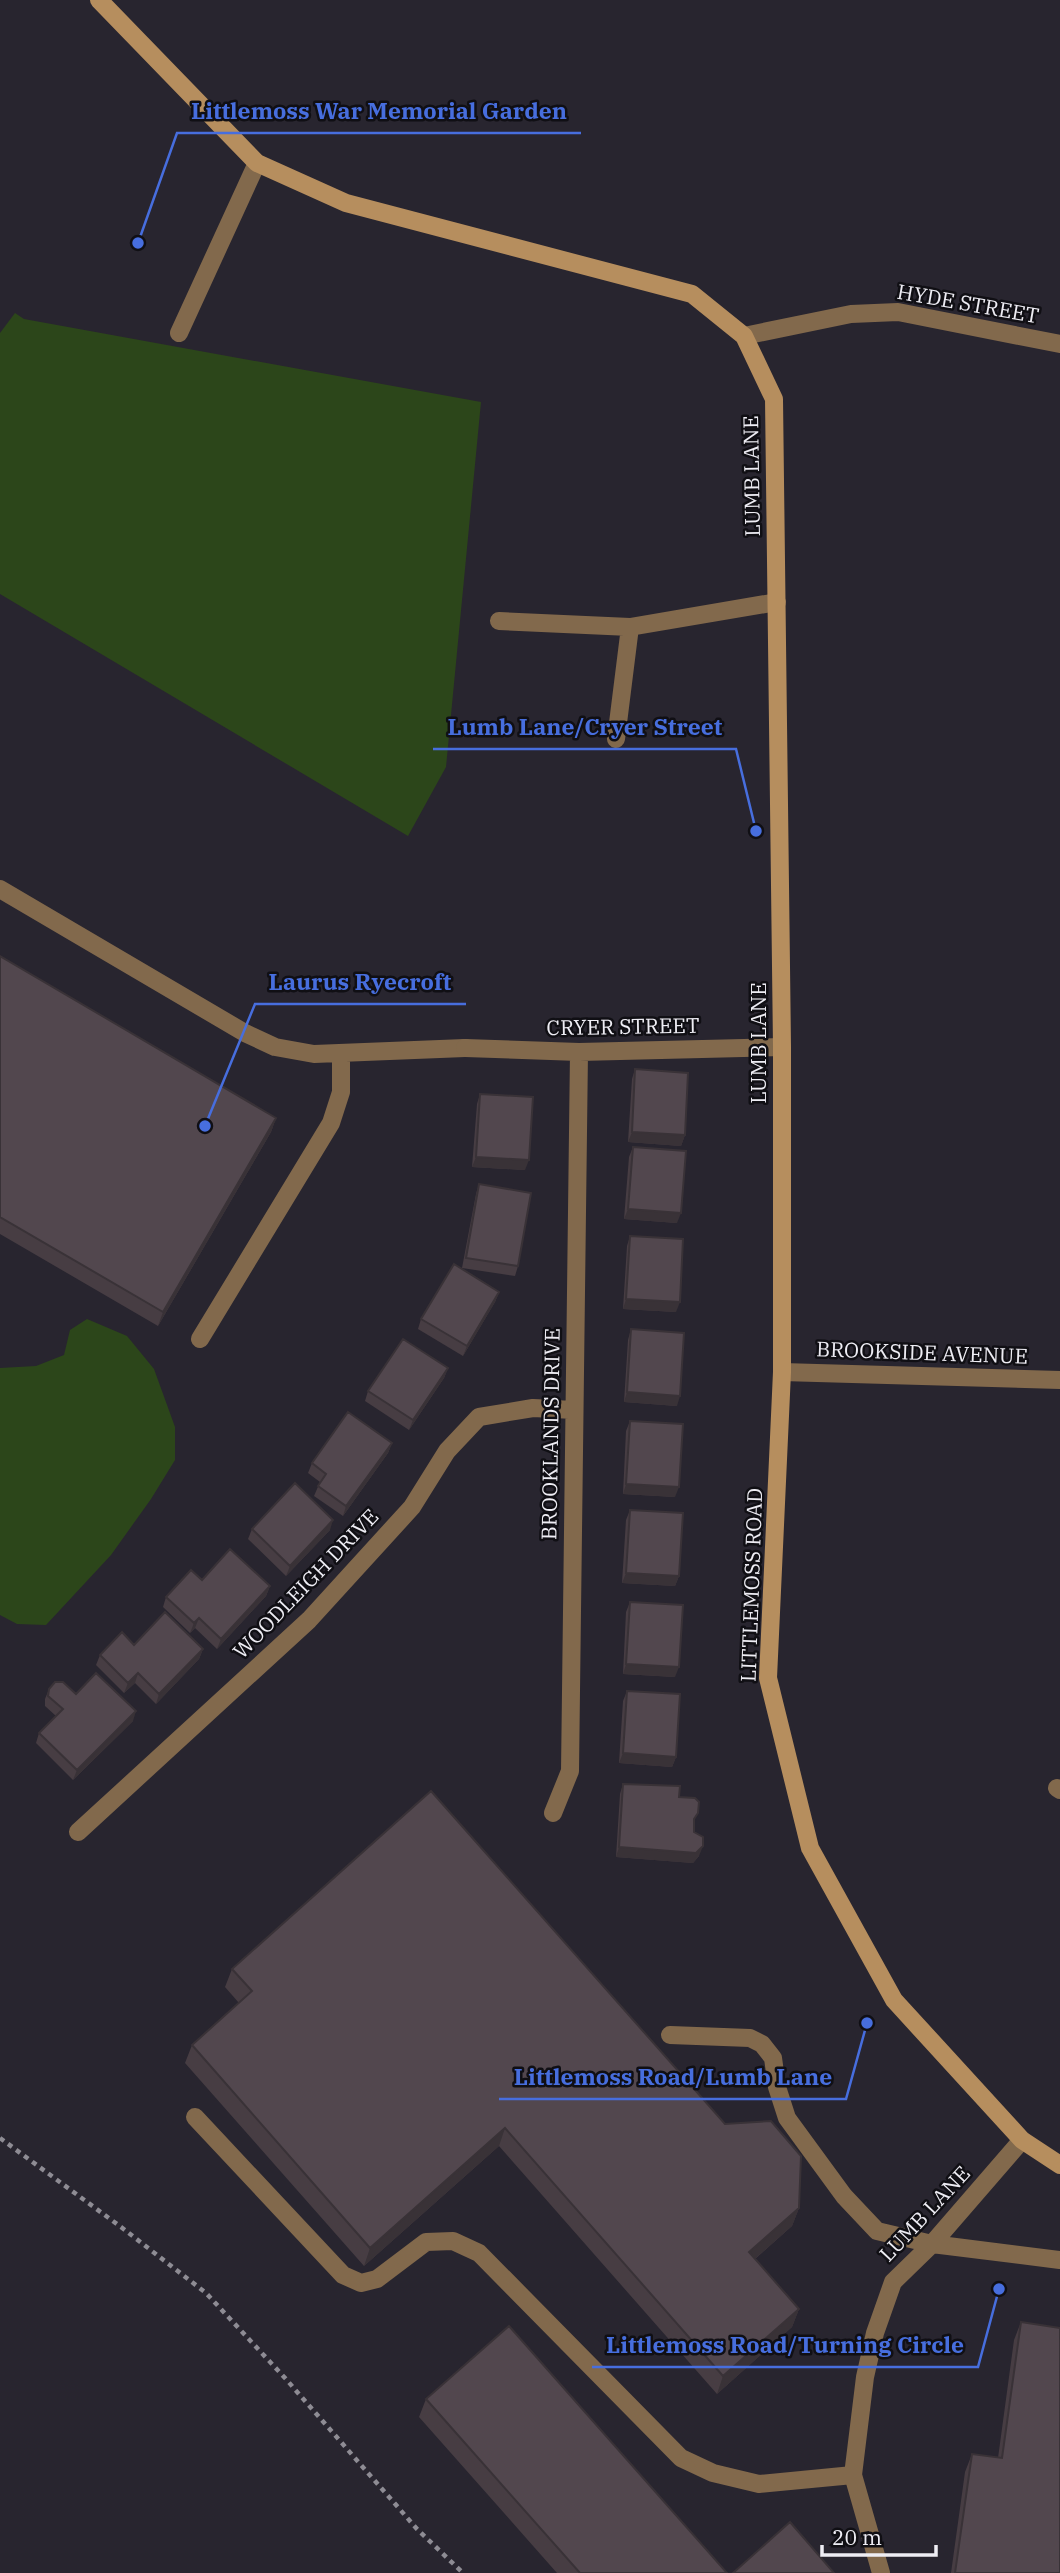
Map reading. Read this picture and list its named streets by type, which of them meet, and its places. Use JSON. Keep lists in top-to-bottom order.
{
  "streets": {
    "street": [
      "HYDE STREET",
      "LUMB LANE",
      "CRYER STREET",
      "BROOKSIDE AVENUE",
      "BROOKLANDS DRIVE",
      "WOODLEIGH DRIVE",
      "LITTLEMOSS ROAD"
    ]
  },
  "crossings": [
    ["HYDE STREET", "LUMB LANE"],
    ["LUMB LANE", "CRYER STREET"],
    ["LUMB LANE", "BROOKSIDE AVENUE"],
    ["LUMB LANE", "LITTLEMOSS ROAD"],
    ["CRYER STREET", "BROOKLANDS DRIVE"],
    ["BROOKSIDE AVENUE", "LITTLEMOSS ROAD"],
    ["BROOKLANDS DRIVE", "WOODLEIGH DRIVE"]
  ],
  "places": [
    "Littlemoss War Memorial Garden",
    "Lumb Lane/Cryer Street",
    "Laurus Ryecroft",
    "Littlemoss Road/Lumb Lane",
    "Littlemoss Road/Turning Circle"
  ],
  "scale_bar": "20 m"
}
